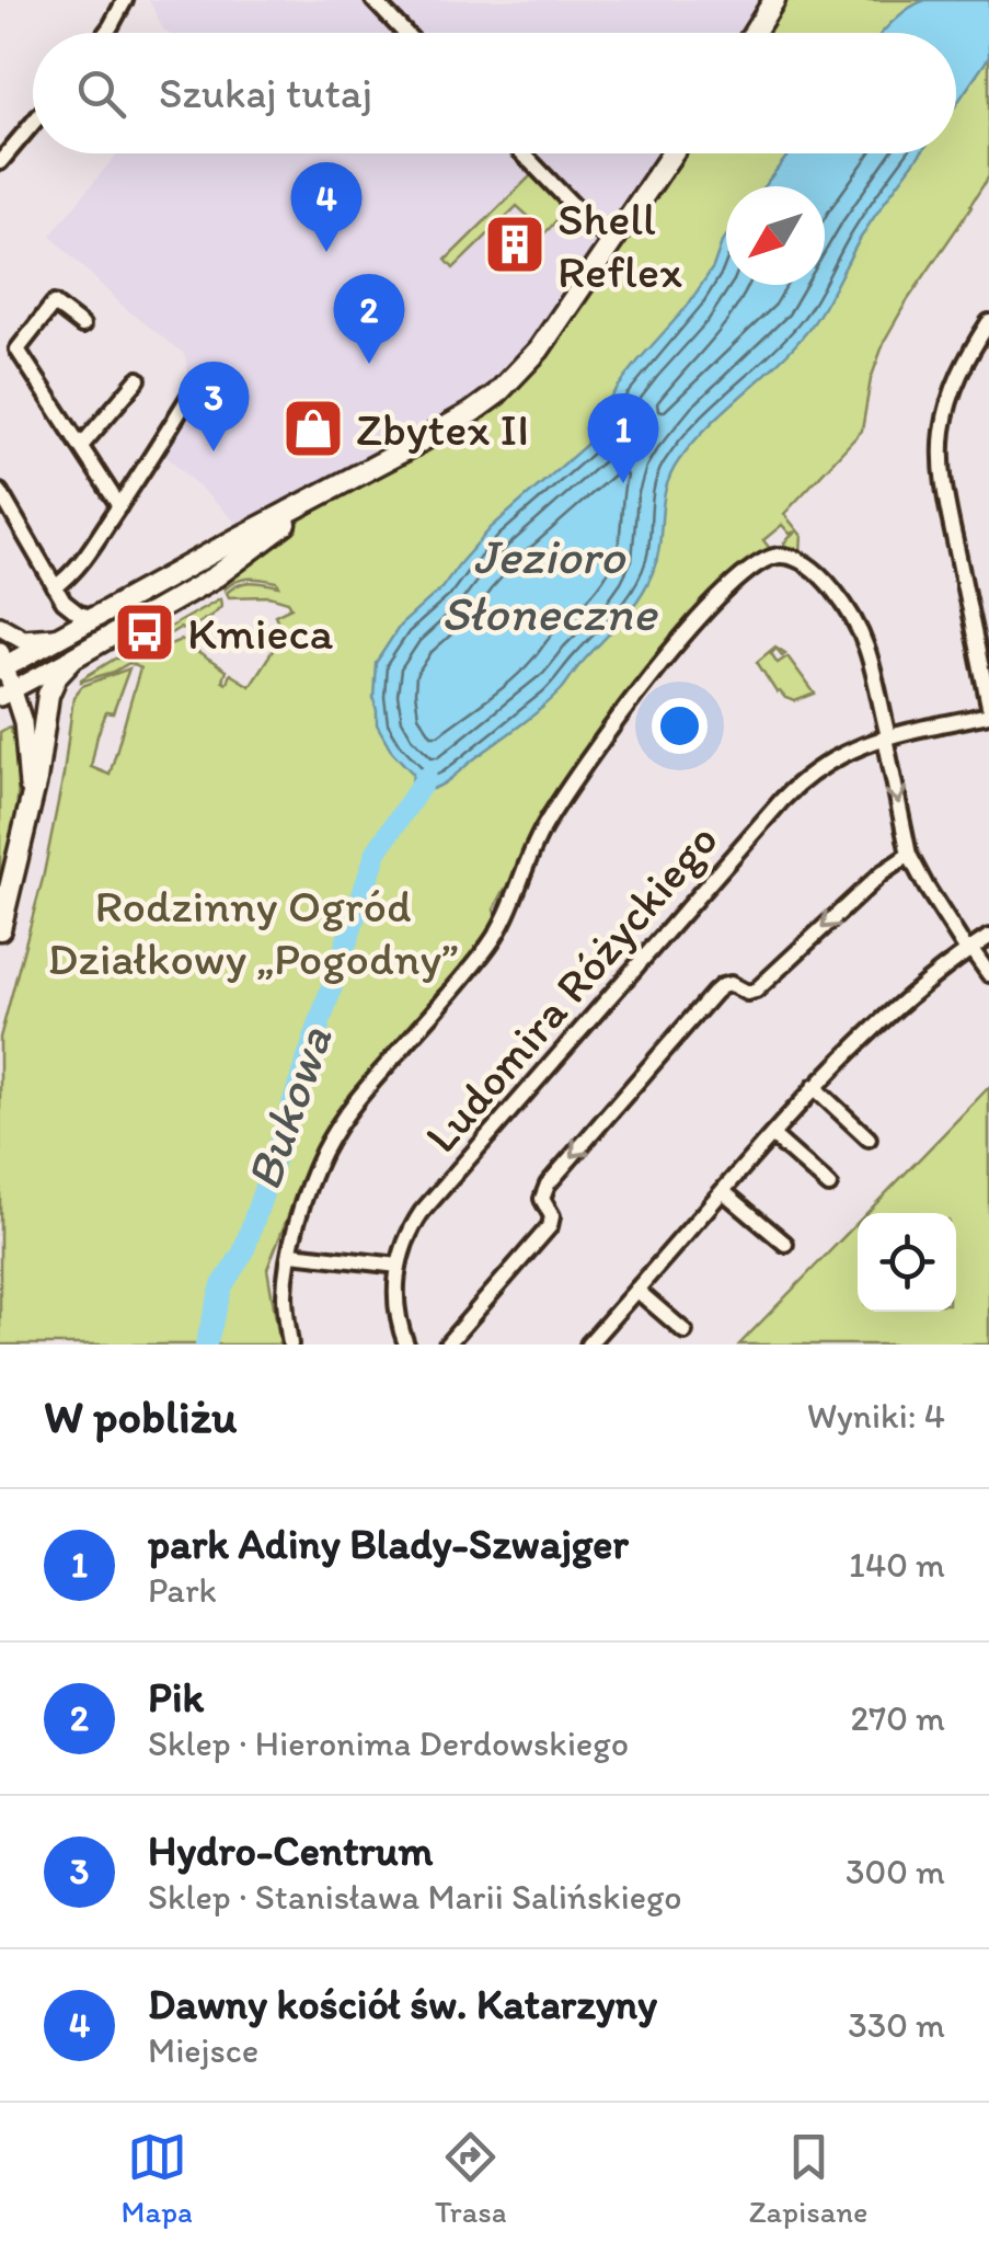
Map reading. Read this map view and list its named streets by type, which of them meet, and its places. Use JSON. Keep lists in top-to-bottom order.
{
  "streets": {
    "street": ["Ludomira Różyckiego"]
  },
  "water": ["Jezioro Słoneczne", "Bukowa"],
  "parks": ["Rodzinny Ogród Działkowy „Pogodny”"],
  "places": {
    "building": ["Shell Reflex"],
    "shop": ["Zbytex II"],
    "bus stop": ["Kmieca"]
  },
  "north": "bottom left",
  "page": {
    "search": "Szukaj tutaj",
    "pins": [
      "4",
      "2",
      "3",
      "1"
    ],
    "heading": ["W pobliżu", "Wyniki: 4"],
    "list": [
      {
        "mark": "1",
        "name": "park Adiny Blady-Szwajger",
        "note": "Park",
        "value": "140 m"
      },
      {
        "mark": "2",
        "name": "Pik",
        "note": "Sklep · Hieronima Derdowskiego",
        "value": "270 m"
      },
      {
        "mark": "3",
        "name": "Hydro-Centrum",
        "note": "Sklep · Stanisława Marii Salińskiego",
        "value": "300 m"
      },
      {
        "mark": "4",
        "name": "Dawny kościół św. Katarzyny",
        "note": "Miejsce",
        "value": "330 m"
      }
    ],
    "nav": ["Mapa", "Trasa", "Zapisane"]
  }
}
